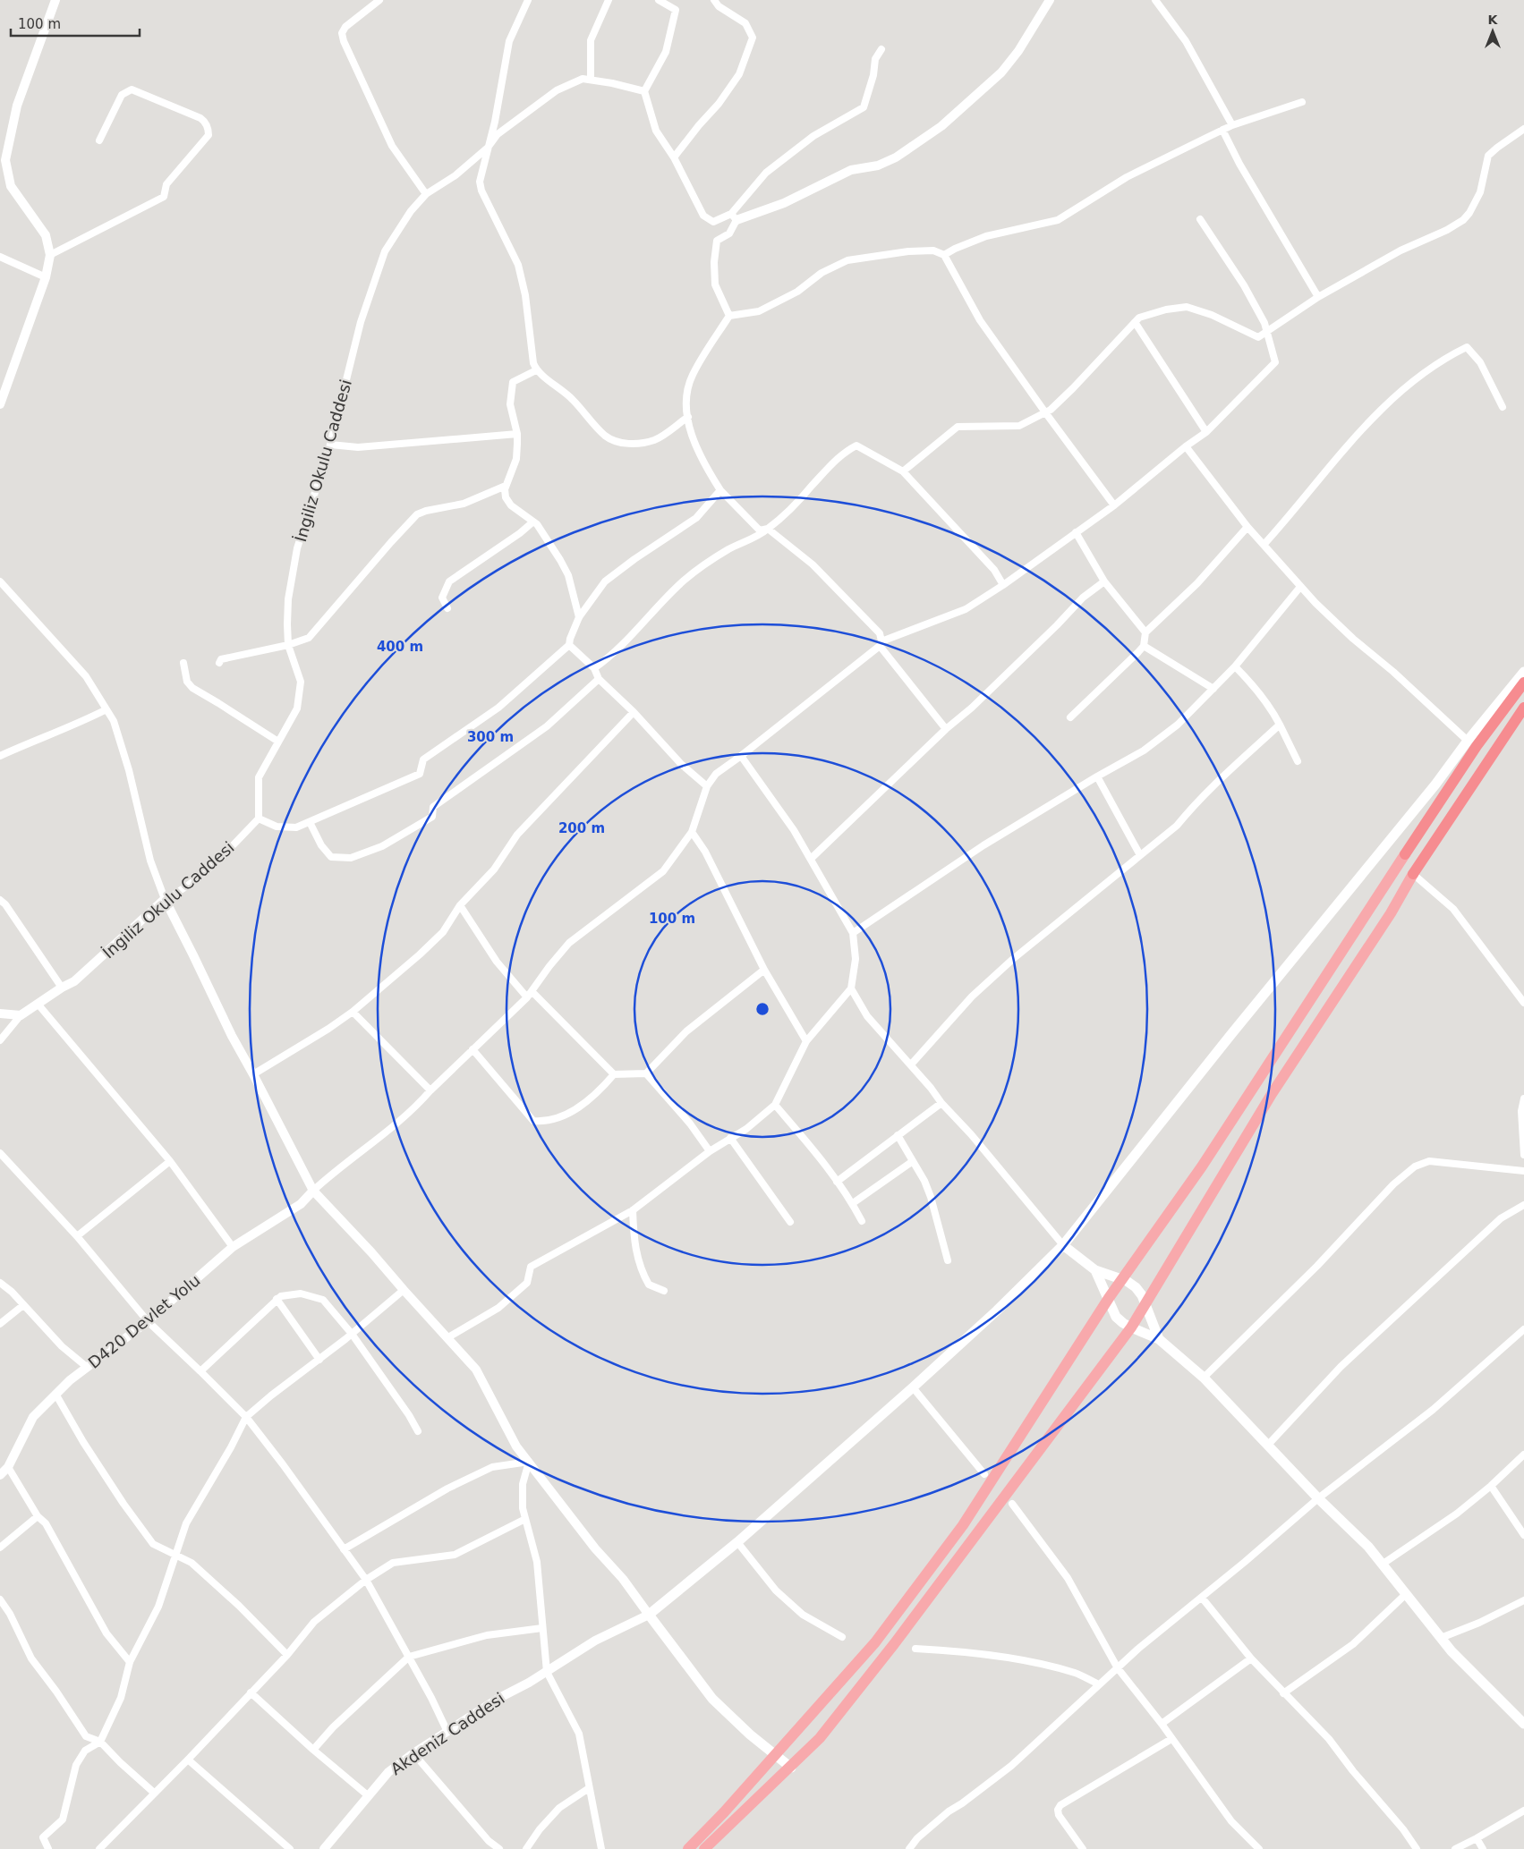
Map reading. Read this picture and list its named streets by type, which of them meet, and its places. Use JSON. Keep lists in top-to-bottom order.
{
  "streets": {
    "street": ["İngiliz Okulu Caddesi", "D420 Devlet Yolu", "Akdeniz Caddesi"]
  },
  "scale_bar": "100 m",
  "north": "top",
  "rings": [
    "400 m",
    "300 m",
    "200 m",
    "100 m"
  ]
}
